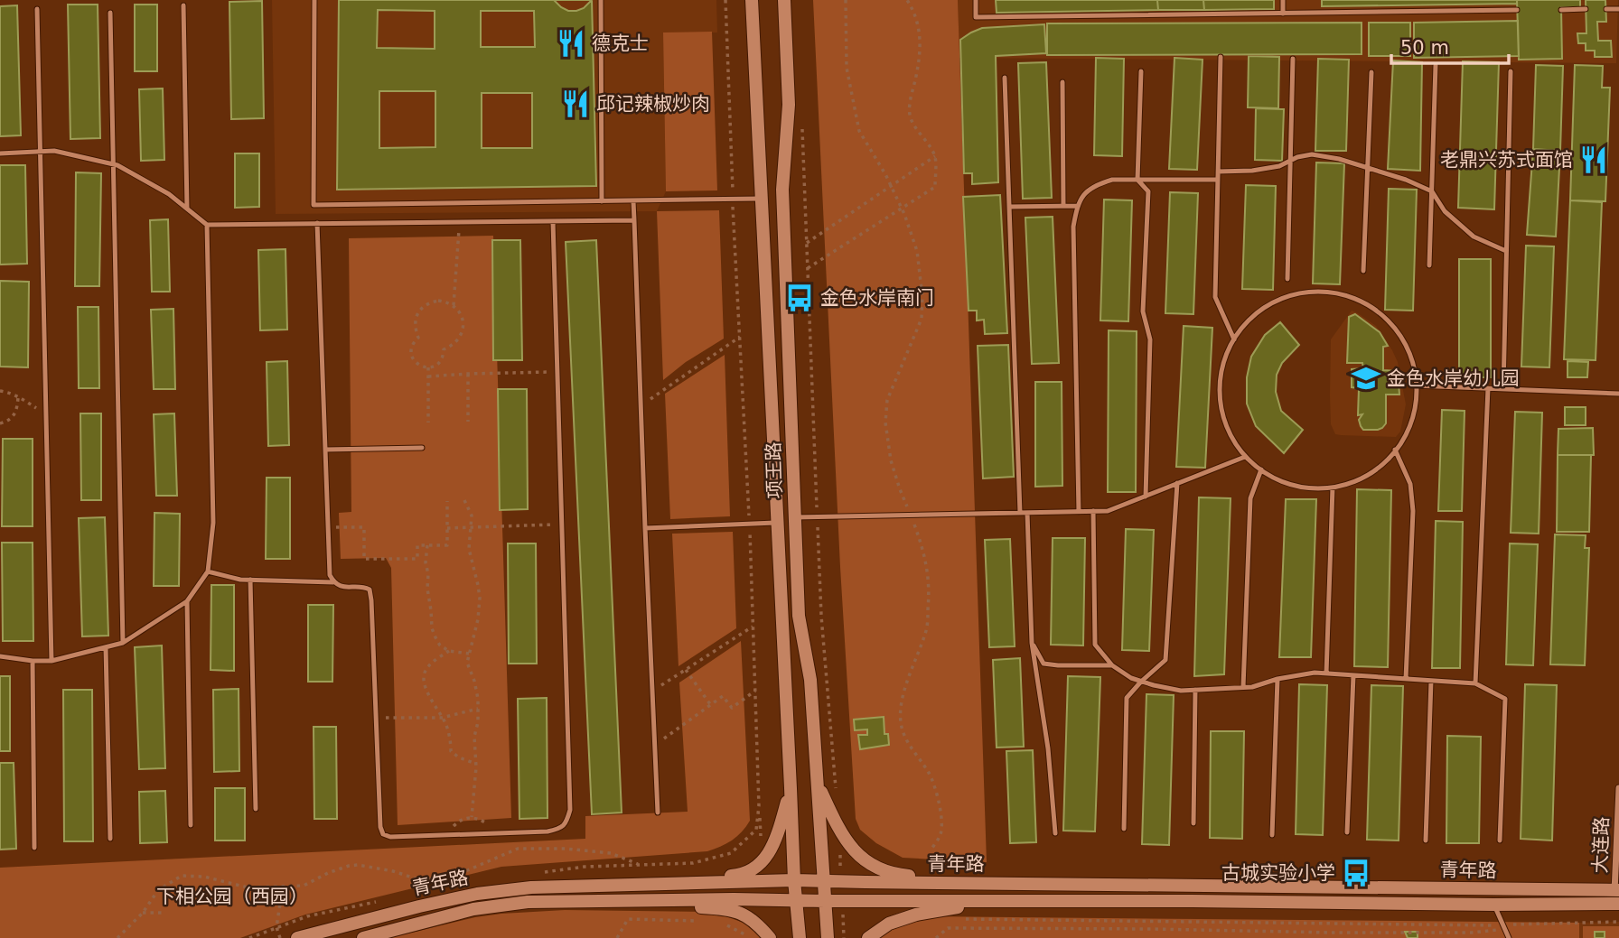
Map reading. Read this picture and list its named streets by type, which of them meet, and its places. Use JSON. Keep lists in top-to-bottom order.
{
  "streets": {
    "main road": ["项王路", "青年路"],
    "street": ["大连路"]
  },
  "crossings": [
    ["项王路", "青年路"],
    ["大连路", "青年路"]
  ],
  "parks": ["下相公园（西园）"],
  "places": {
    "restaurant": ["德克士", "邱记辣椒炒肉", "老鼎兴苏式面馆"],
    "bus stop": ["金色水岸南门", "古城实验小学"],
    "school or university": ["金色水岸幼儿园"]
  },
  "scale_bar": "50 m"
}
